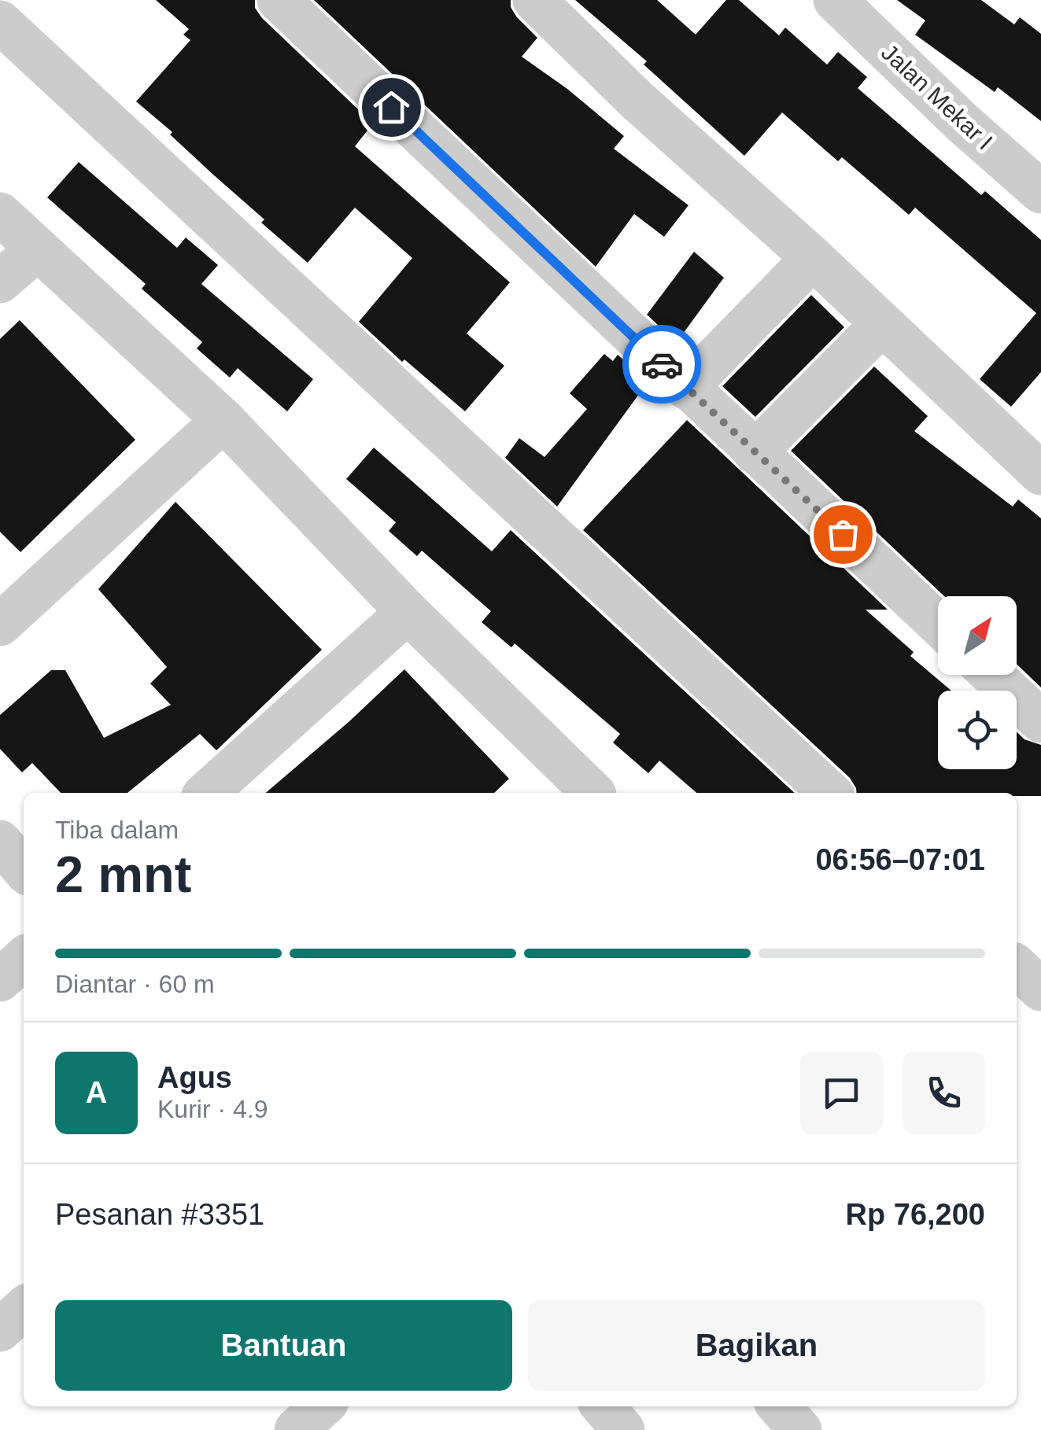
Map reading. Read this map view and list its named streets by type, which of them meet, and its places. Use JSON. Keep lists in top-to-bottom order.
{
  "streets": {
    "street": ["Jalan Mekar I"]
  },
  "north": "top right",
  "page": {
    "heading": ["2 mnt", "Tiba dalam", "06:56–07:01"],
    "panel": [
      "Agus",
      "Kurir · 4.9",
      "Pesanan #3351",
      "Rp 76,200"
    ],
    "bar": "Diantar · 60 m",
    "round": "A",
    "buttons": ["Bantuan", "Bagikan"]
  }
}
